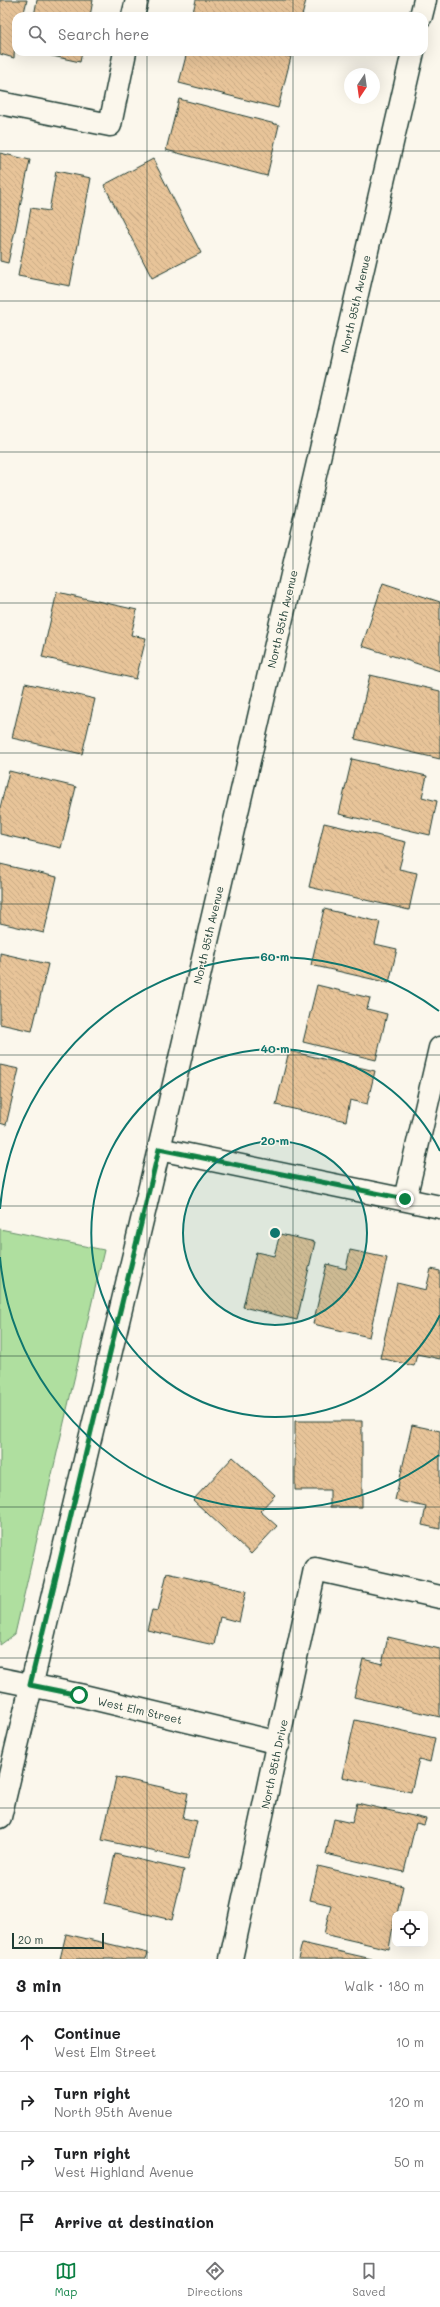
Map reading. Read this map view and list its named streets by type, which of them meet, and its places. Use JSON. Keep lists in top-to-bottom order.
{
  "streets": {
    "street": ["North 95th Avenue", "West Elm Street", "North 95th Drive"]
  },
  "crossings": [
    ["North 95th Avenue", "West Elm Street"],
    ["West Elm Street", "North 95th Drive"]
  ],
  "scale_bar": "20 m",
  "north": "bottom",
  "page": {
    "search": "Search here",
    "scale": "20 m",
    "heading": ["3 min", "Walk · 180 m"],
    "list": [
      ["Continue", "West Elm Street", "10 m"],
      ["Turn right", "North 95th Avenue", "120 m"],
      ["Turn right", "West Highland Avenue", "50 m"],
      "Arrive at destination"
    ],
    "nav": ["Map", "Directions", "Saved"]
  },
  "rings": ["60 m", "40 m", "20 m"]
}
